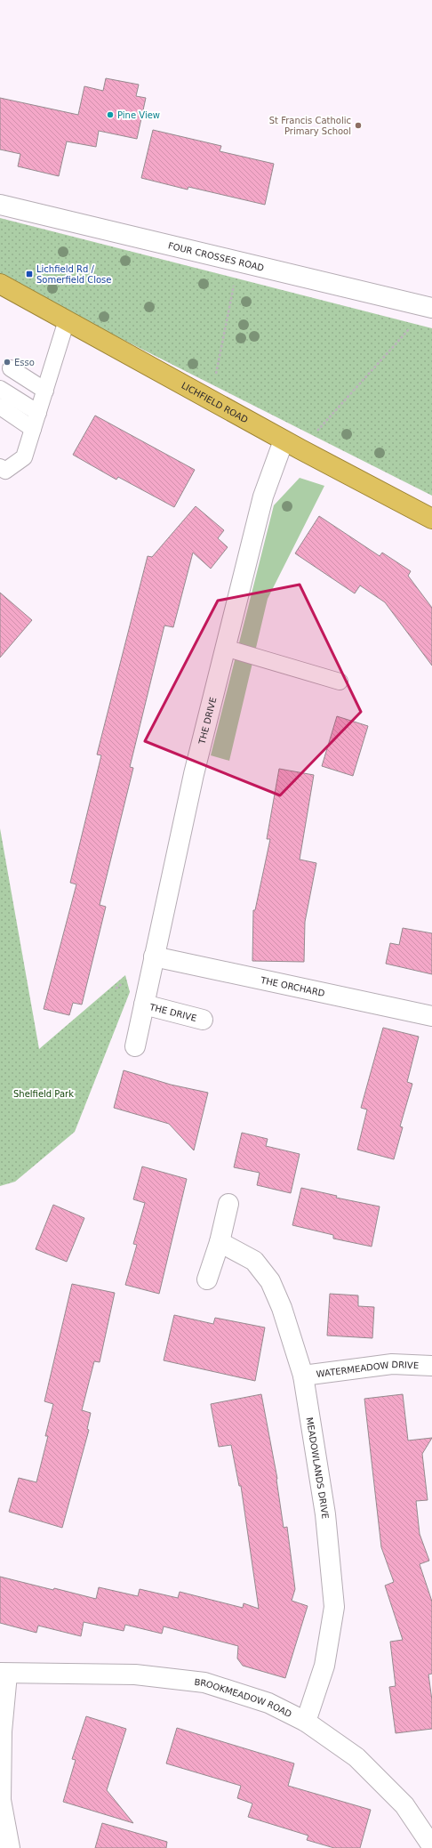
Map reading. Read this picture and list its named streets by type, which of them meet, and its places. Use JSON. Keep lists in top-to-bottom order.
{
  "streets": {
    "highway": ["LICHFIELD ROAD"],
    "street": [
      "FOUR CROSSES ROAD",
      "THE DRIVE",
      "THE ORCHARD",
      "WATERMEADOW DRIVE",
      "MEADOWLANDS DRIVE",
      "BROOKMEADOW ROAD"
    ]
  },
  "crossings": [
    ["LICHFIELD ROAD", "THE DRIVE"],
    ["THE DRIVE", "THE ORCHARD"],
    ["WATERMEADOW DRIVE", "MEADOWLANDS DRIVE"],
    ["MEADOWLANDS DRIVE", "BROOKMEADOW ROAD"]
  ],
  "parks": ["Shelfield Park"],
  "places": {
    "other": ["Pine View", "St Francis Catholic Primary School", "Esso"],
    "transit": ["Lichfield Rd / Somerfield Close"]
  }
}
